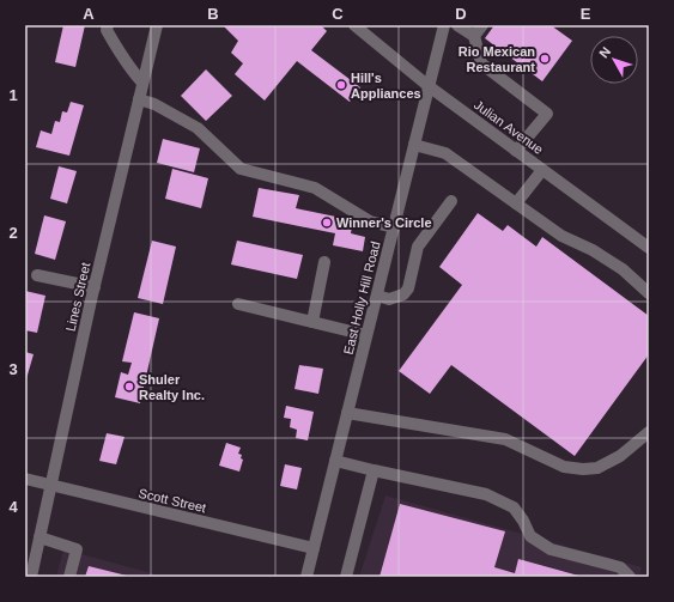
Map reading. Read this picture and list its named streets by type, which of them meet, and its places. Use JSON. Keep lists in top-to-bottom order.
{
  "streets": {
    "street": [
      "Julian Avenue",
      "Lines Street",
      "East Holly Hill Road",
      "Scott Street"
    ]
  },
  "crossings": [
    ["Julian Avenue", "East Holly Hill Road"],
    ["Lines Street", "Scott Street"],
    ["East Holly Hill Road", "Scott Street"]
  ],
  "places": [
    "Rio Mexican Restaurant",
    "Hill's Appliances",
    "Winner's Circle",
    "Shuler Realty Inc."
  ],
  "north": "top left",
  "grid": {
    "columns": [
      "A",
      "B",
      "C",
      "D",
      "E"
    ],
    "rows": [
      "1",
      "2",
      "3",
      "4"
    ]
  }
}
